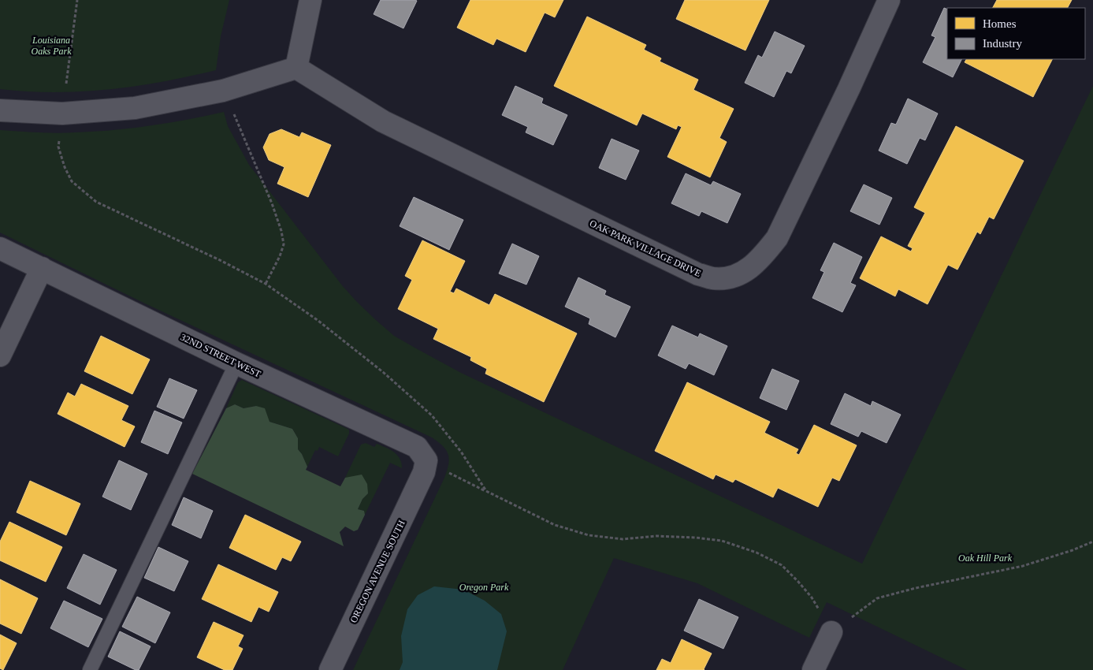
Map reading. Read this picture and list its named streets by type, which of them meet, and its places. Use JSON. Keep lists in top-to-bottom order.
{
  "streets": {
    "street": ["OAK PARK VILLAGE DRIVE", "32ND STREET WEST", "OREGON AVENUE SOUTH"]
  },
  "crossings": [
    ["32ND STREET WEST", "OREGON AVENUE SOUTH"]
  ],
  "parks": ["Louisiana Oaks Park", "Oak Hill Park", "Oregon Park"],
  "legend": ["Homes", "Industry"]
}
